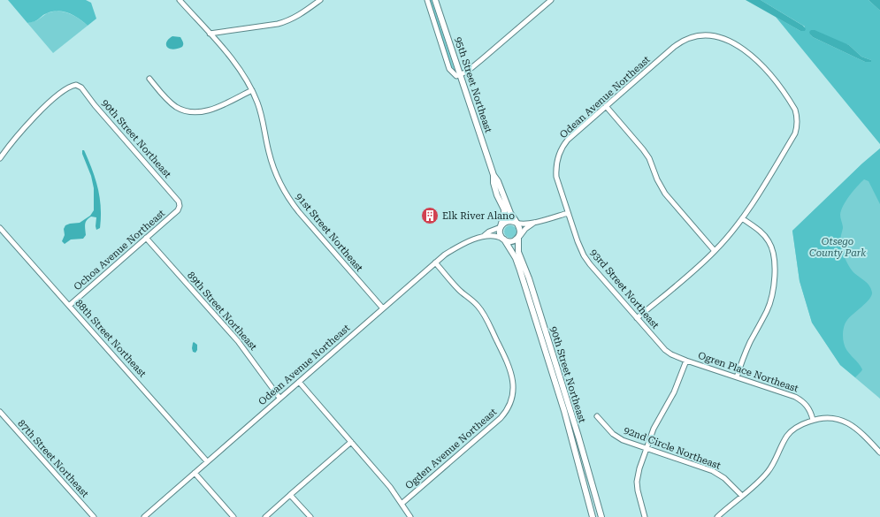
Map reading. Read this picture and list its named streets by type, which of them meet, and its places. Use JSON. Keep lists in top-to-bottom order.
{
  "streets": {
    "main road": ["95th Street Northeast", "90th Street Northeast"],
    "street": [
      "Odean Avenue Northeast",
      "91st Street Northeast",
      "Ochoa Avenue Northeast",
      "93rd Street Northeast",
      "89th Street Northeast",
      "88th Street Northeast",
      "Ogren Place Northeast",
      "92nd Circle Northeast",
      "Ogden Avenue Northeast",
      "87th Street Northeast"
    ]
  },
  "crossings": [
    ["Odean Avenue Northeast", "90th Street Northeast"],
    ["Odean Avenue Northeast", "91st Street Northeast"],
    ["Odean Avenue Northeast", "93rd Street Northeast"],
    ["Odean Avenue Northeast", "89th Street Northeast"],
    ["Odean Avenue Northeast", "88th Street Northeast"],
    ["Odean Avenue Northeast", "Ogden Avenue Northeast"],
    ["90th Street Northeast", "Ochoa Avenue Northeast"],
    ["Ochoa Avenue Northeast", "89th Street Northeast"],
    ["Ochoa Avenue Northeast", "88th Street Northeast"],
    ["93rd Street Northeast", "Ogren Place Northeast"]
  ],
  "parks": ["Otsego County Park"],
  "places": {
    "building": ["Elk River Alano"]
  }
}
